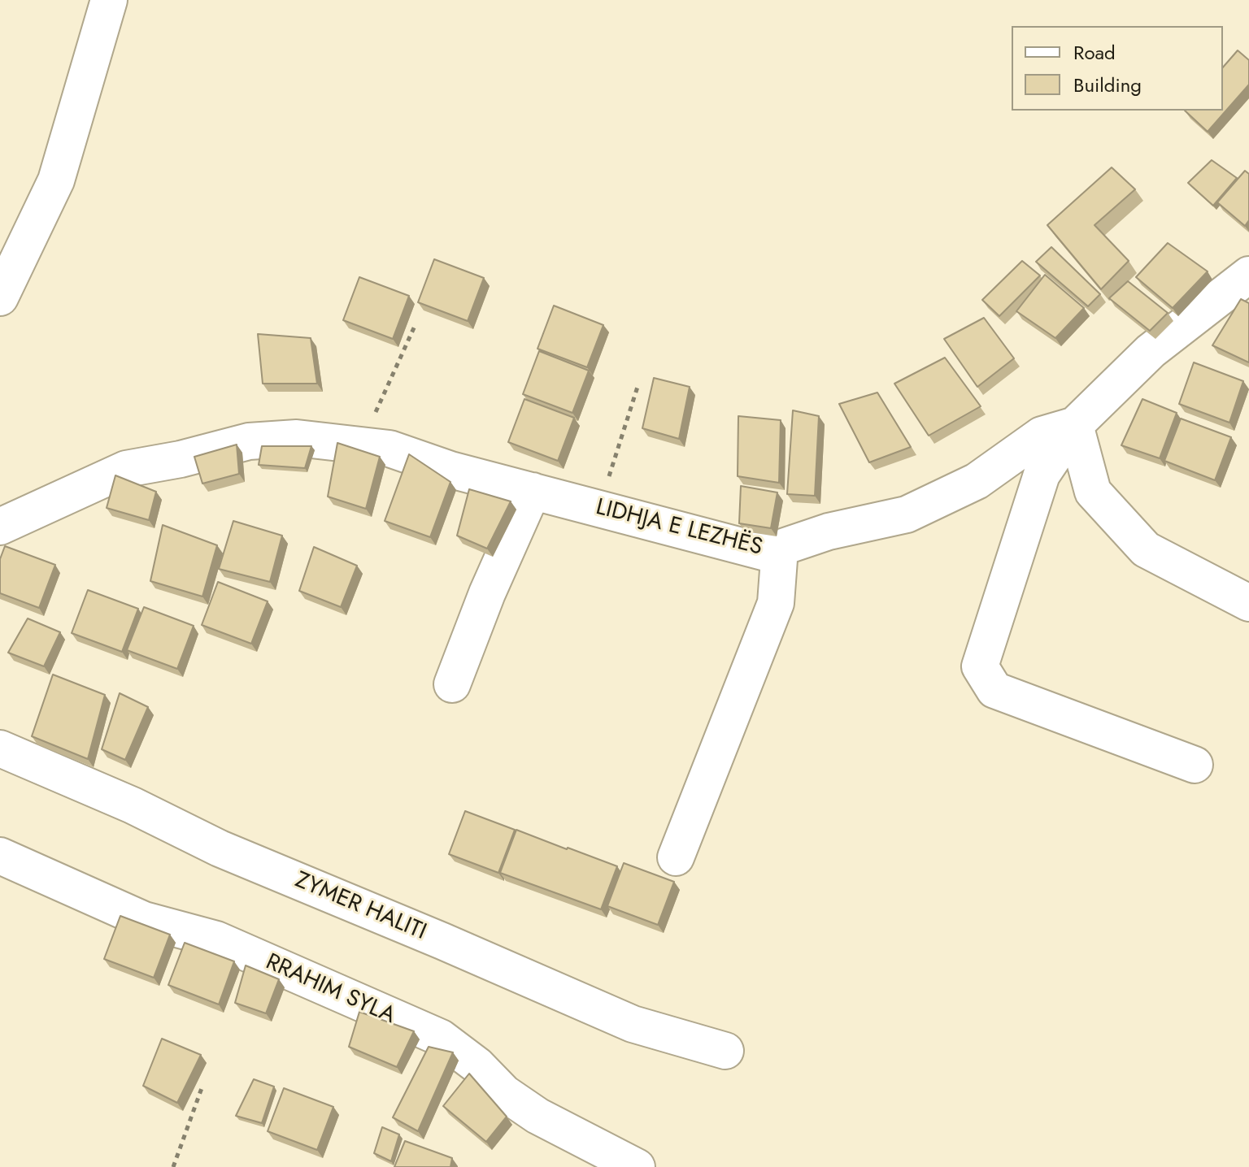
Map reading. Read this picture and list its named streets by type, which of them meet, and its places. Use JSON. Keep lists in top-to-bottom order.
{
  "streets": {
    "street": ["LIDHJA E LEZHËS", "ZYMER HALITI", "RRAHIM SYLA"]
  },
  "legend": ["Road", "Building"]
}
